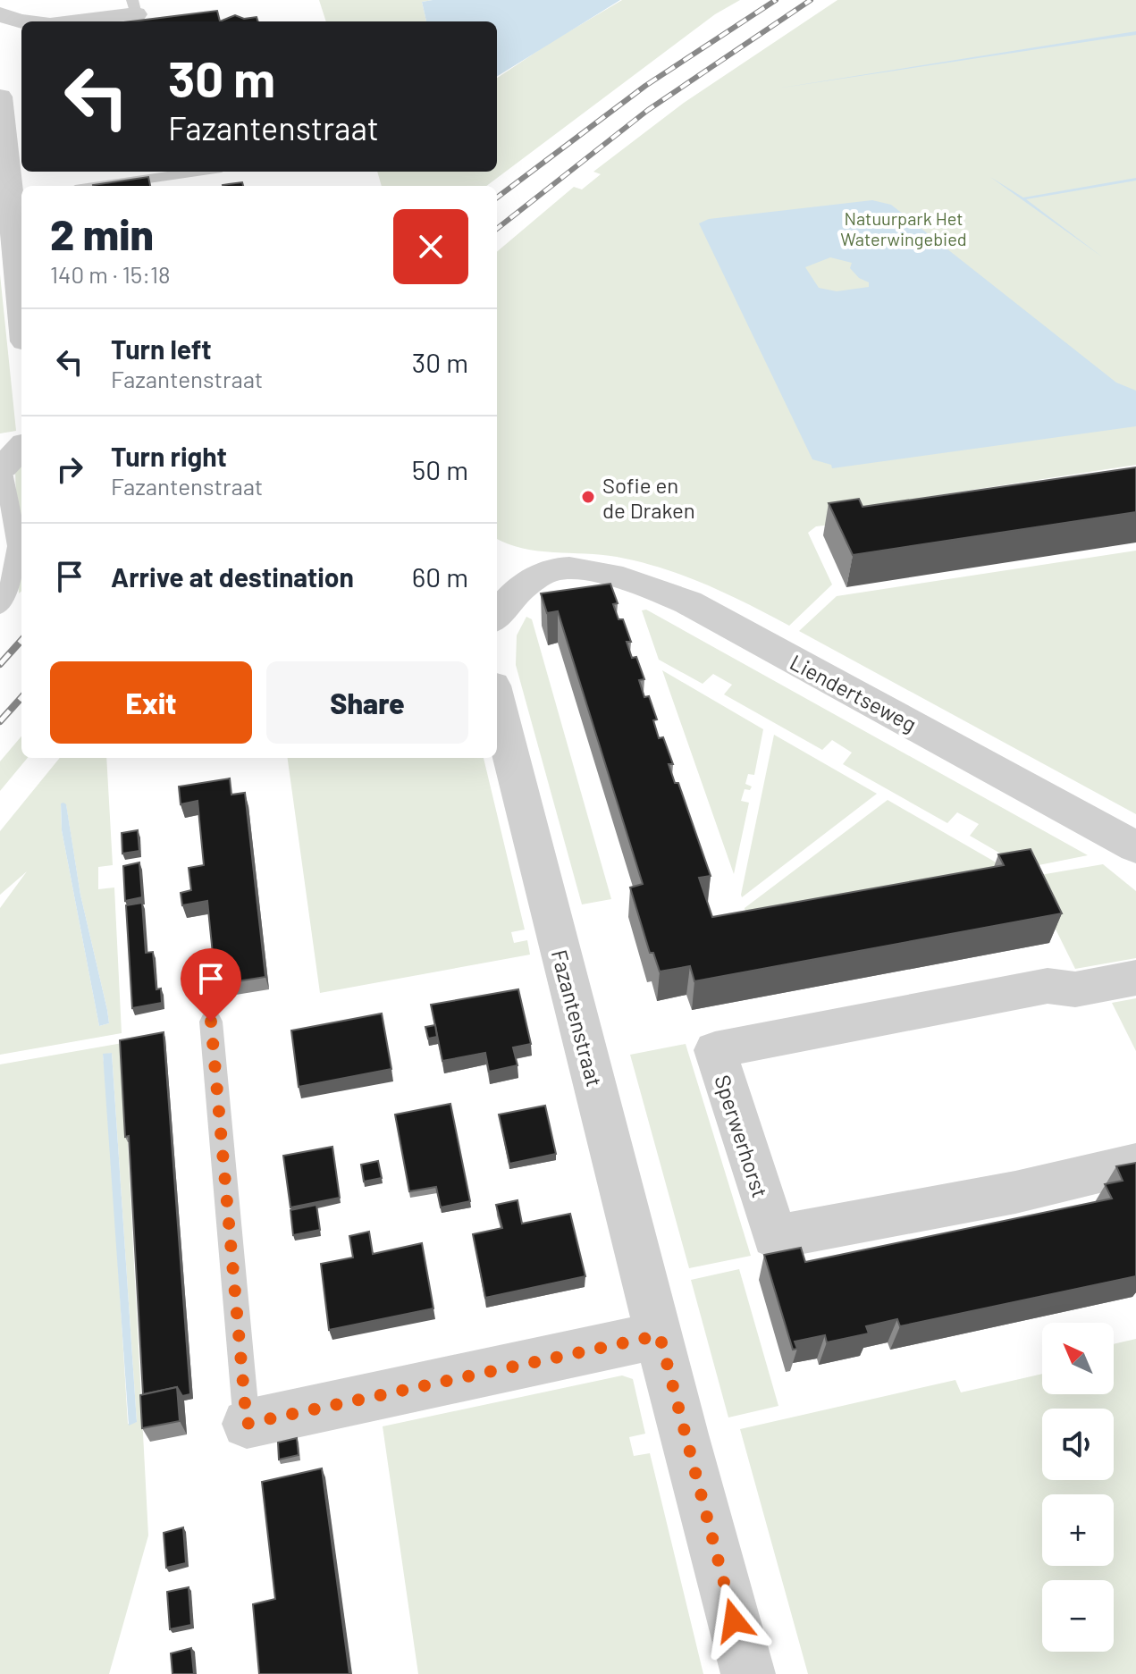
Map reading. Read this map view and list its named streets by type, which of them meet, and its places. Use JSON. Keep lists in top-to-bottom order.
{
  "streets": {
    "street": ["Liendertseweg", "Fazantenstraat", "Sperwerhorst"]
  },
  "parks": ["Natuurpark Het Waterwingebied"],
  "places": ["Sofie en de Draken"],
  "north": "top left",
  "page": {
    "turn": ["30 m", "Fazantenstraat"],
    "heading": ["2 min", "140 m · 15:18"],
    "list": [
      {
        "name": "Turn left",
        "note": "Fazantenstraat",
        "value": "30 m"
      },
      {
        "name": "Turn right",
        "note": "Fazantenstraat",
        "value": "50 m"
      },
      {
        "name": "Arrive at destination",
        "value": "60 m"
      }
    ],
    "buttons": ["Exit", "Share"],
    "map_buttons": ["+", "−"]
  }
}
